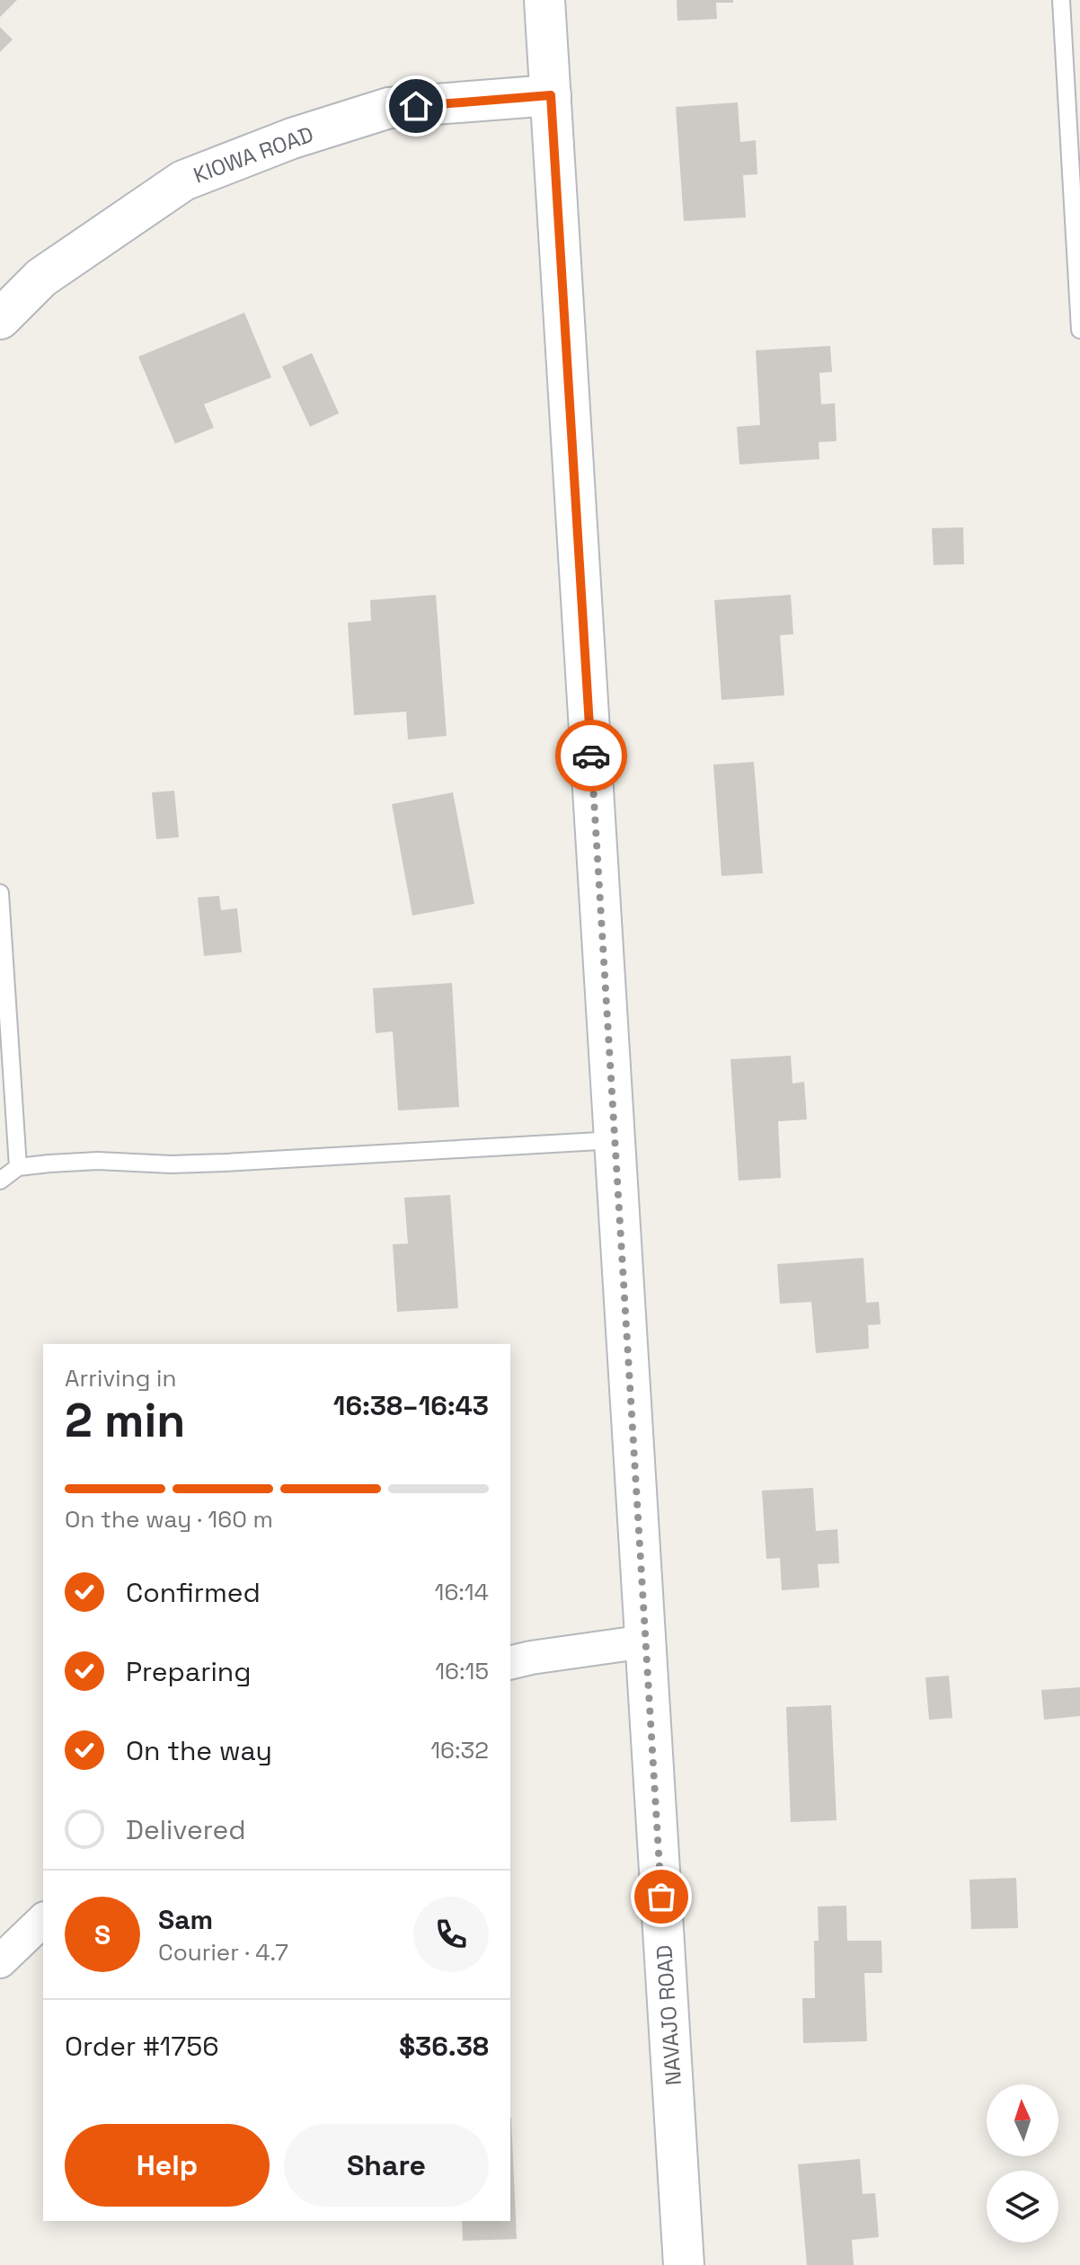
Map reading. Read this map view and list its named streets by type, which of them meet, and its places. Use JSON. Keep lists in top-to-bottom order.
{
  "streets": {
    "main road": ["KIOWA ROAD", "NAVAJO ROAD"]
  },
  "crossings": [
    ["KIOWA ROAD", "NAVAJO ROAD"]
  ],
  "north": "top",
  "page": {
    "heading": ["2 min", "Arriving in", "16:38–16:43"],
    "panel": [
      "Sam",
      "Courier · 4.7",
      "Order #1756",
      "$36.38"
    ],
    "bar": "On the way · 160 m",
    "list": [
      ["Confirmed", "16:14"],
      ["Preparing", "16:15"],
      ["On the way", "16:32"],
      "Delivered"
    ],
    "round": "S",
    "buttons": ["Help", "Share"]
  }
}
